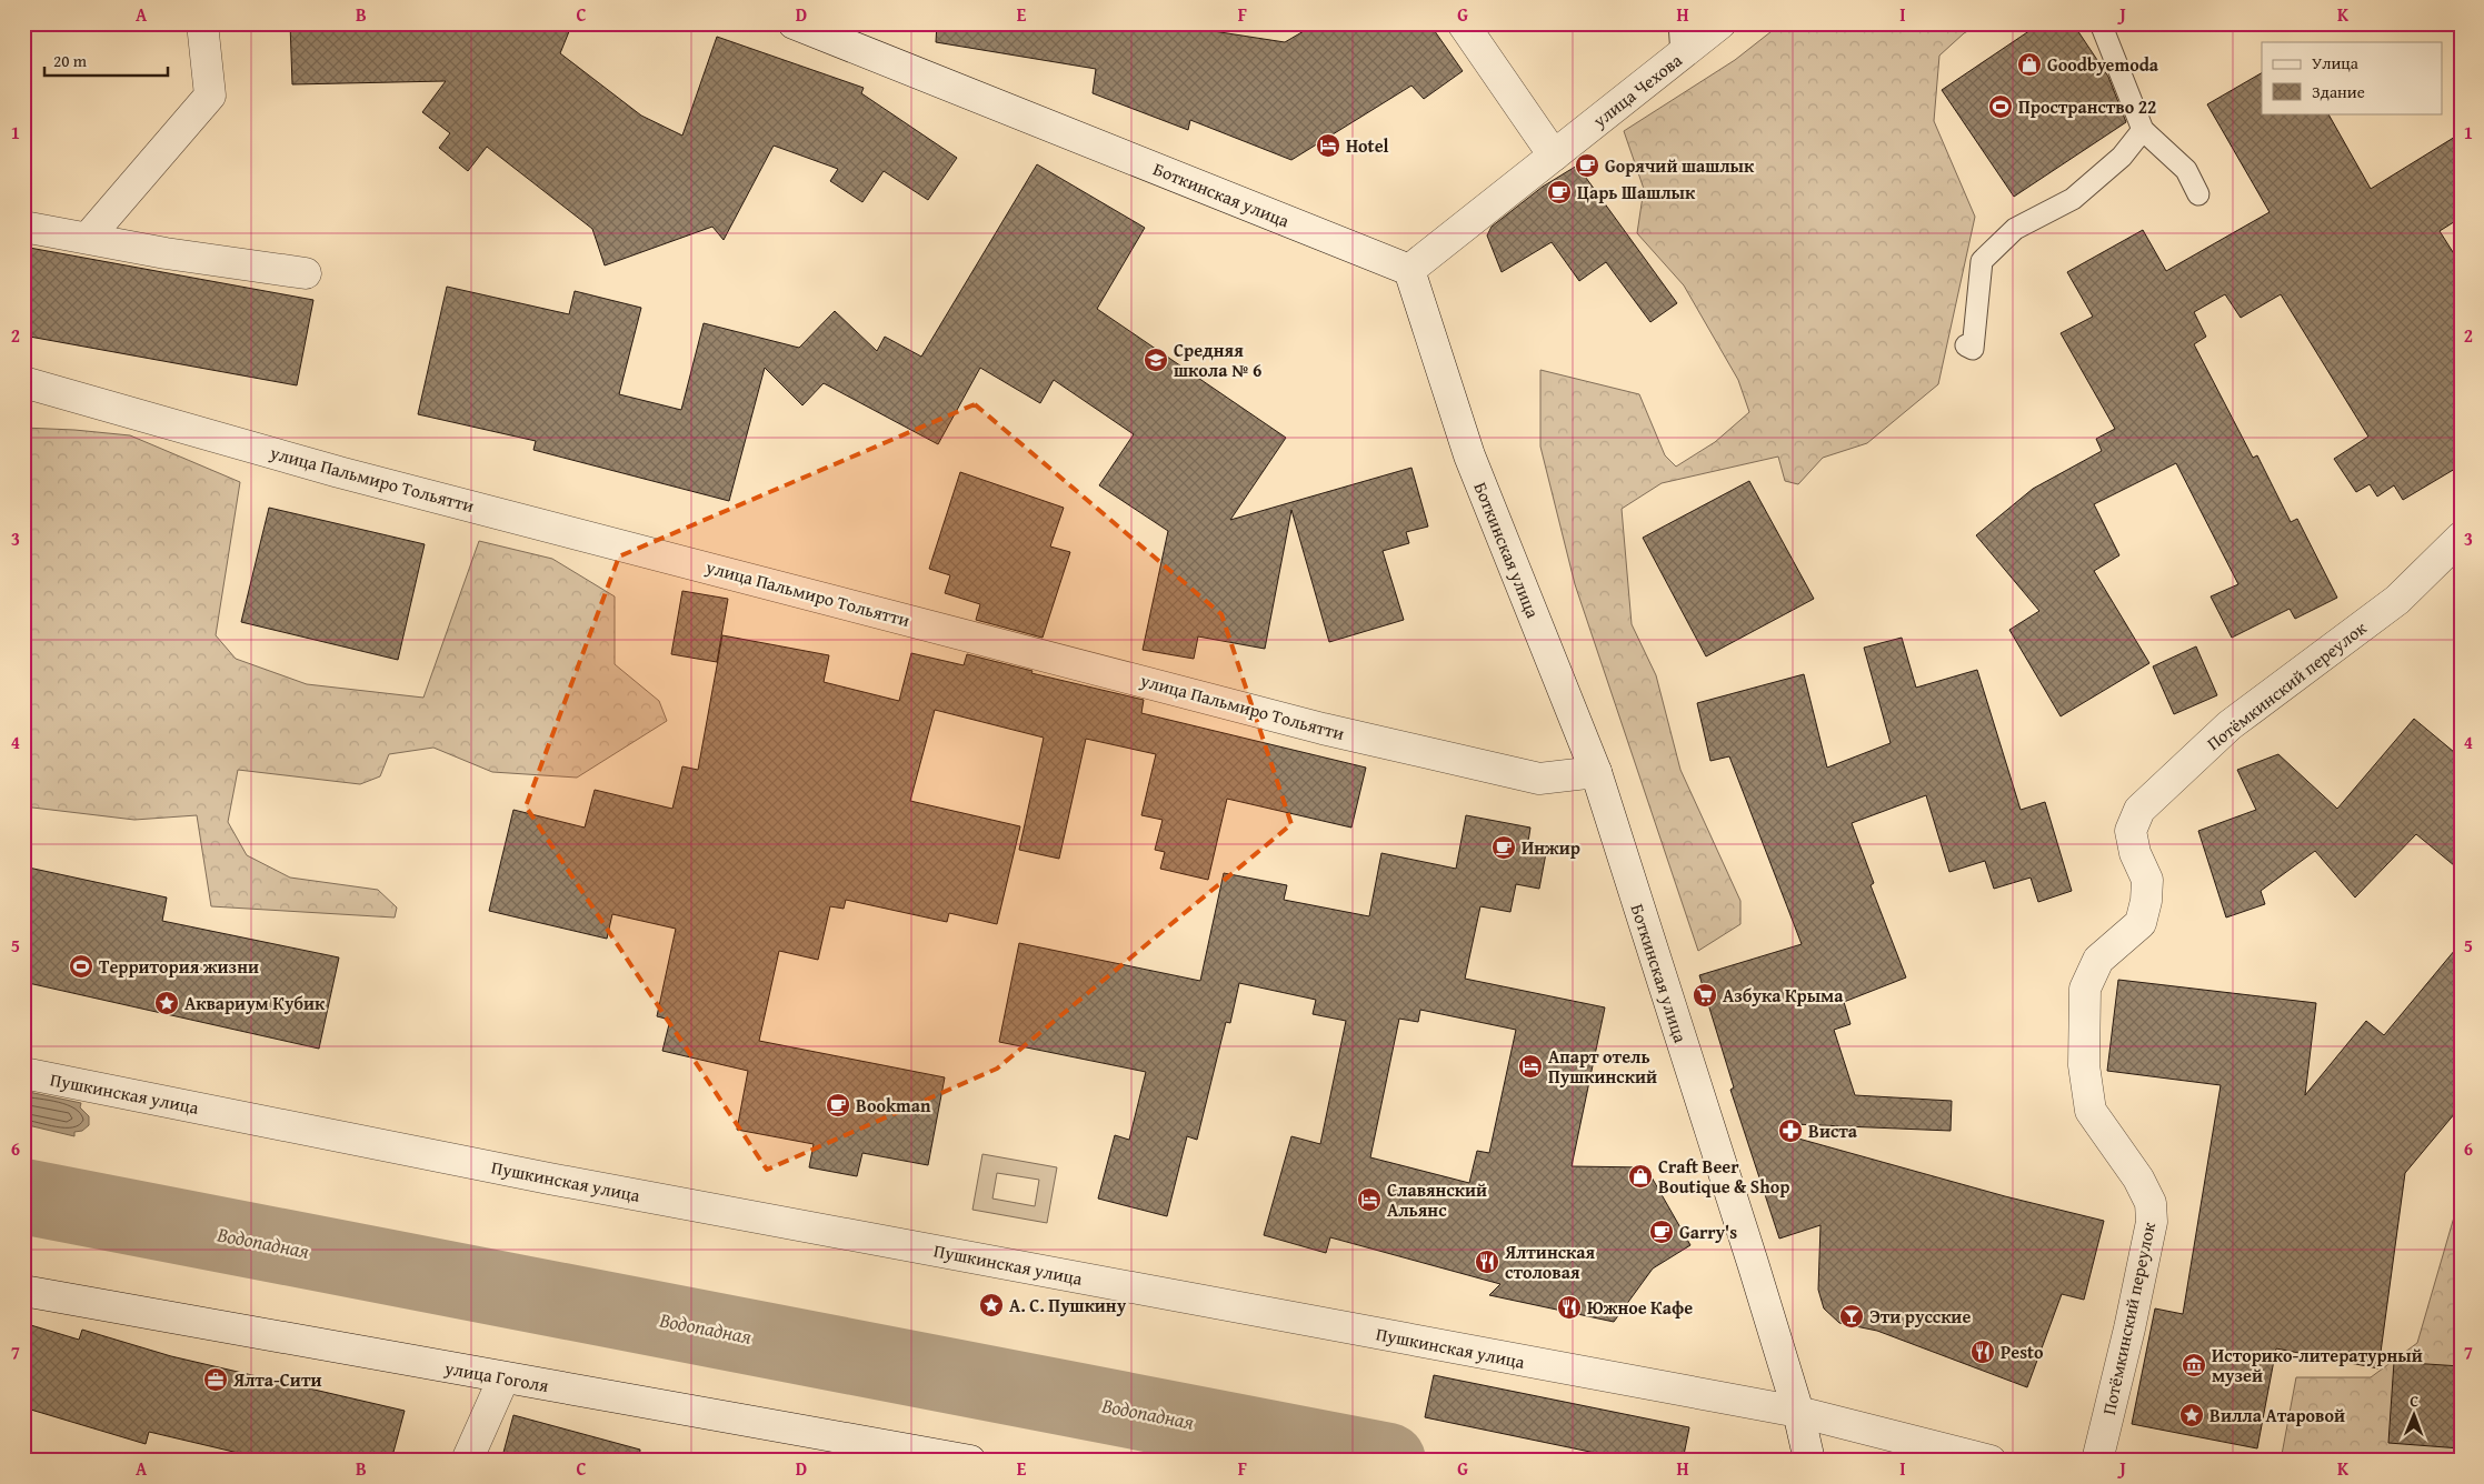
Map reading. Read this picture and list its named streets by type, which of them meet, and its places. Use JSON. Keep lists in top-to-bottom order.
{
  "streets": {
    "street": [
      "улица Чехова",
      "Боткинская улица",
      "улица Пальмиро Тольятти",
      "Потёмкинский переулок",
      "Пушкинская улица",
      "улица Гоголя"
    ]
  },
  "crossings": [
    ["улица Чехова", "Боткинская улица"],
    ["Боткинская улица", "улица Пальмиро Тольятти"],
    ["Боткинская улица", "Пушкинская улица"]
  ],
  "water": ["Водопадная"],
  "places": {
    "shop": ["Goodbyemoda", "Craft Beer Boutique & Shop"],
    "sports": ["Пространство 22", "Территория жизни"],
    "hotel": ["Hotel", "Апарт отель Пушкинский", "Славянский Альянс"],
    "cafe": [
      "Goрячий шашлык",
      "Царь Шашлык",
      "Инжир",
      "Bookman",
      "Garry's"
    ],
    "school or university": ["Средняя школа № 6"],
    "supermarket": ["Азбука Крыма"],
    "place": ["Аквариум Кубик", "А. С. Пушкину", "Вилла Атаровой"],
    "pharmacy": ["Виста"],
    "restaurant": ["Ялтинская столовая", "Южное Кафе", "Pesto"],
    "bar": ["Эти русские"],
    "museum": ["Историко-литературный музей"],
    "office": ["Ялта-Сити"]
  },
  "legend": ["Улица", "Здание"],
  "scale_bar": "20 m",
  "north": "top",
  "grid": {
    "columns": [
      "A",
      "B",
      "C",
      "D",
      "E",
      "F",
      "G",
      "H",
      "I",
      "J",
      "K"
    ],
    "rows": [
      "1",
      "2",
      "3",
      "4",
      "5",
      "6",
      "7"
    ]
  }
}
